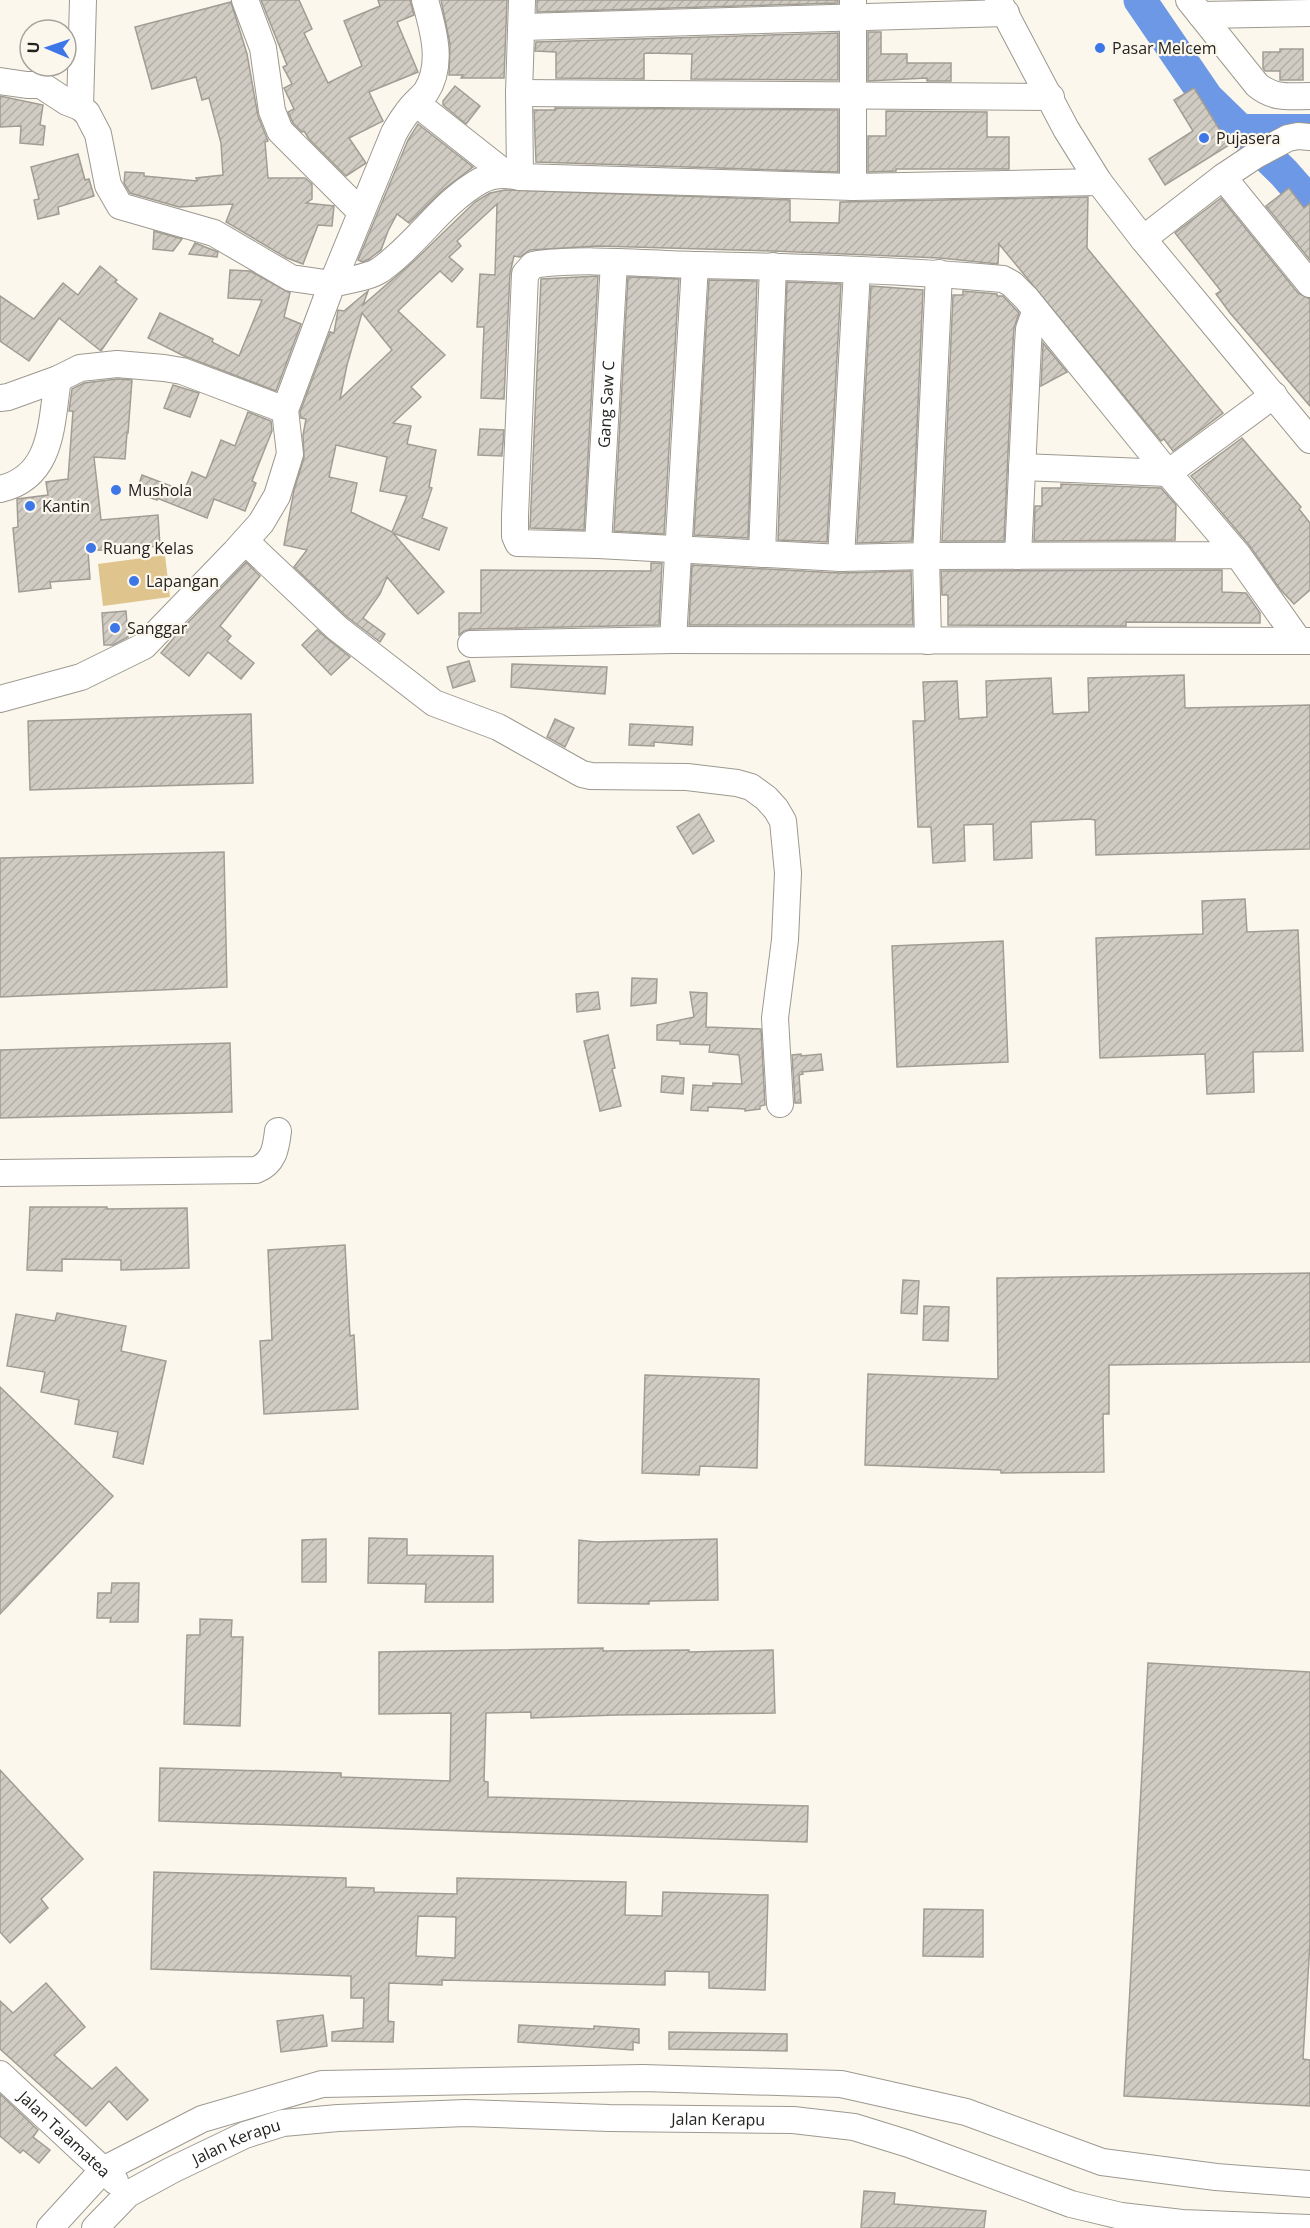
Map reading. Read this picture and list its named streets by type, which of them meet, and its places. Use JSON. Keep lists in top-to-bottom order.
{
  "streets": {
    "street": ["Gang Saw C", "Jalan Kerapu", "Jalan Talamatea"]
  },
  "crossings": [
    ["Jalan Kerapu", "Jalan Talamatea"]
  ],
  "places": [
    "Pasar Melcem",
    "Pujasera",
    "Mushola",
    "Kantin",
    "Ruang Kelas",
    "Lapangan",
    "Sanggar"
  ],
  "north": "left"
}
